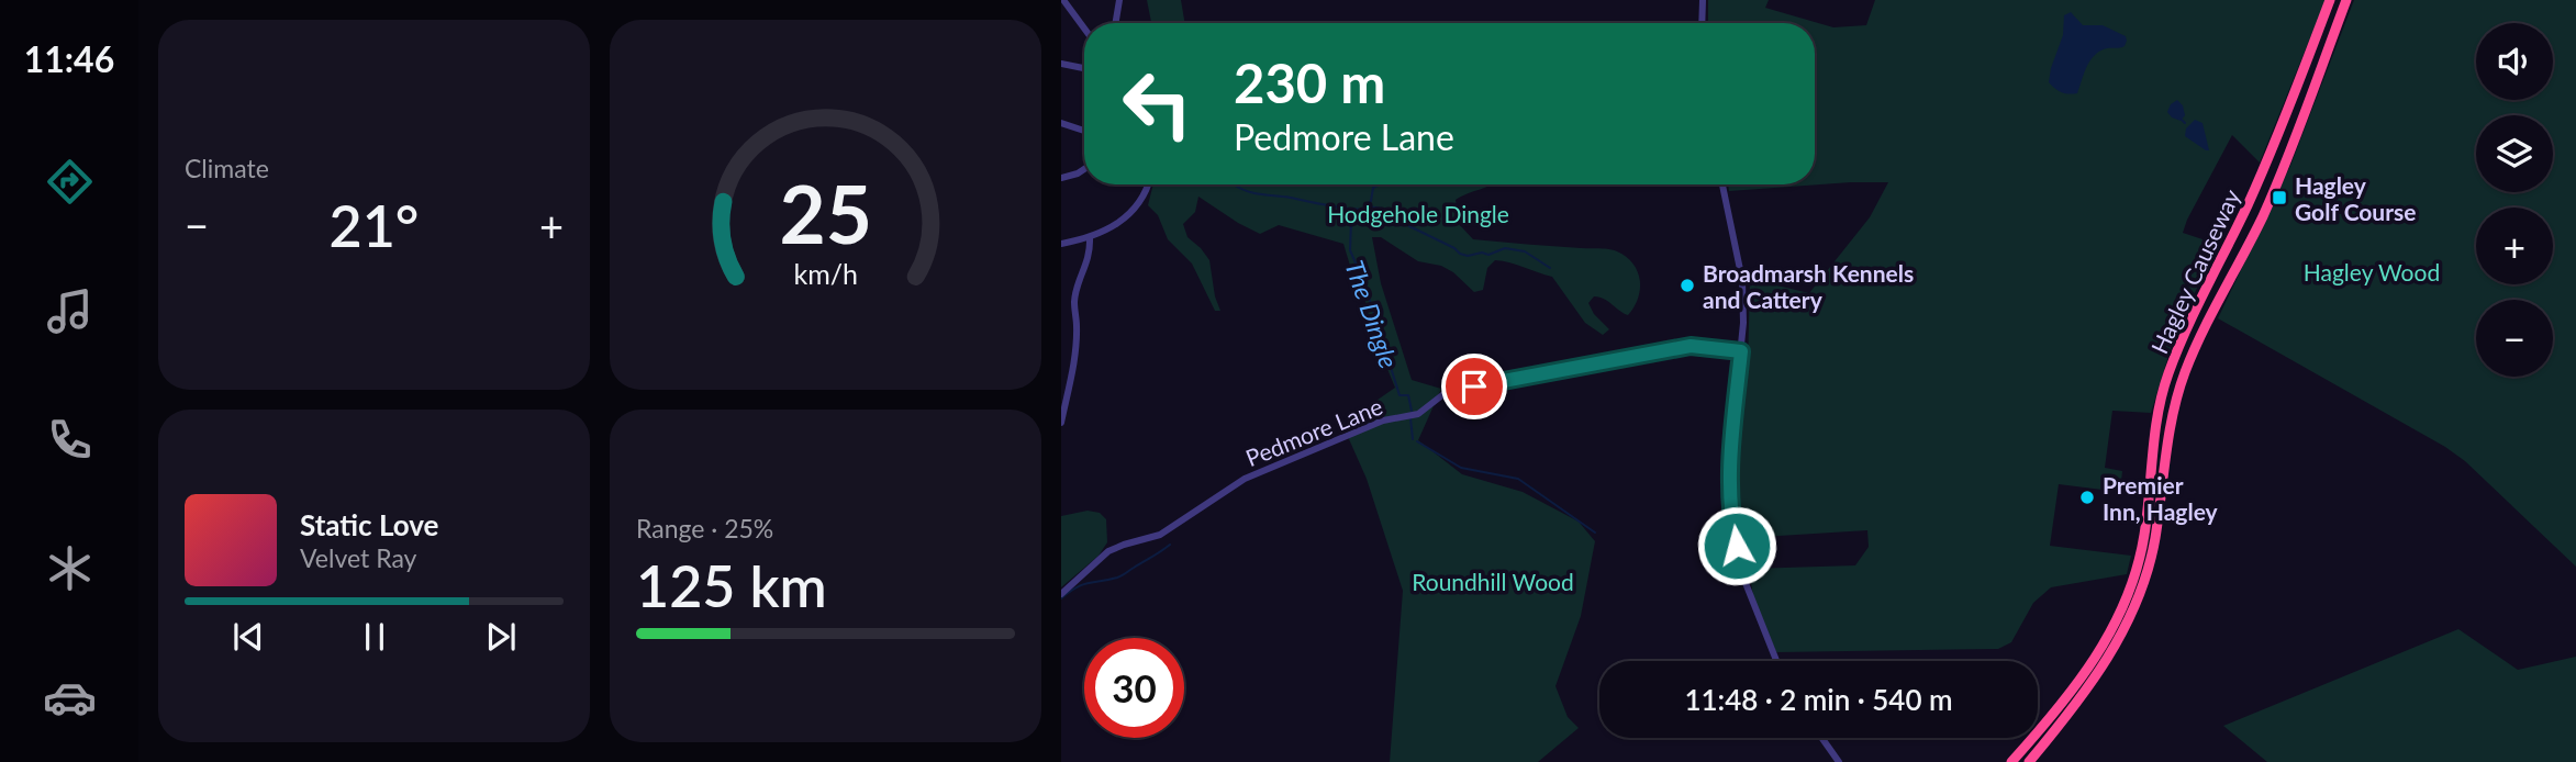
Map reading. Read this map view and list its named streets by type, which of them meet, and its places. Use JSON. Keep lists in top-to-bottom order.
{
  "streets": {
    "highway": ["Hagley Causeway"],
    "street": ["Pedmore Lane"]
  },
  "water": ["The Dingle"],
  "parks": ["Hodgehole Dingle", "Hagley Wood", "Roundhill Wood"],
  "places": {
    "transit": ["Hagley Golf Course"],
    "other": ["Broadmarsh Kennels and Cattery", "Premier Inn, Hagley"]
  },
  "page": {
    "tabs": "11:46",
    "tile": [
      "Climate",
      ["Range · 25%", "125 km"]
    ],
    "map_buttons": ["+", "−"],
    "turn": ["230 m", "Pedmore Lane"],
    "heat": ["−", "21°", "+"],
    "song": ["Static Love", "Velvet Ray"],
    "limit": "30",
    "trip": "11:48 · 2 min · 540 m",
    "gauge": ["25", "km/h"]
  }
}
